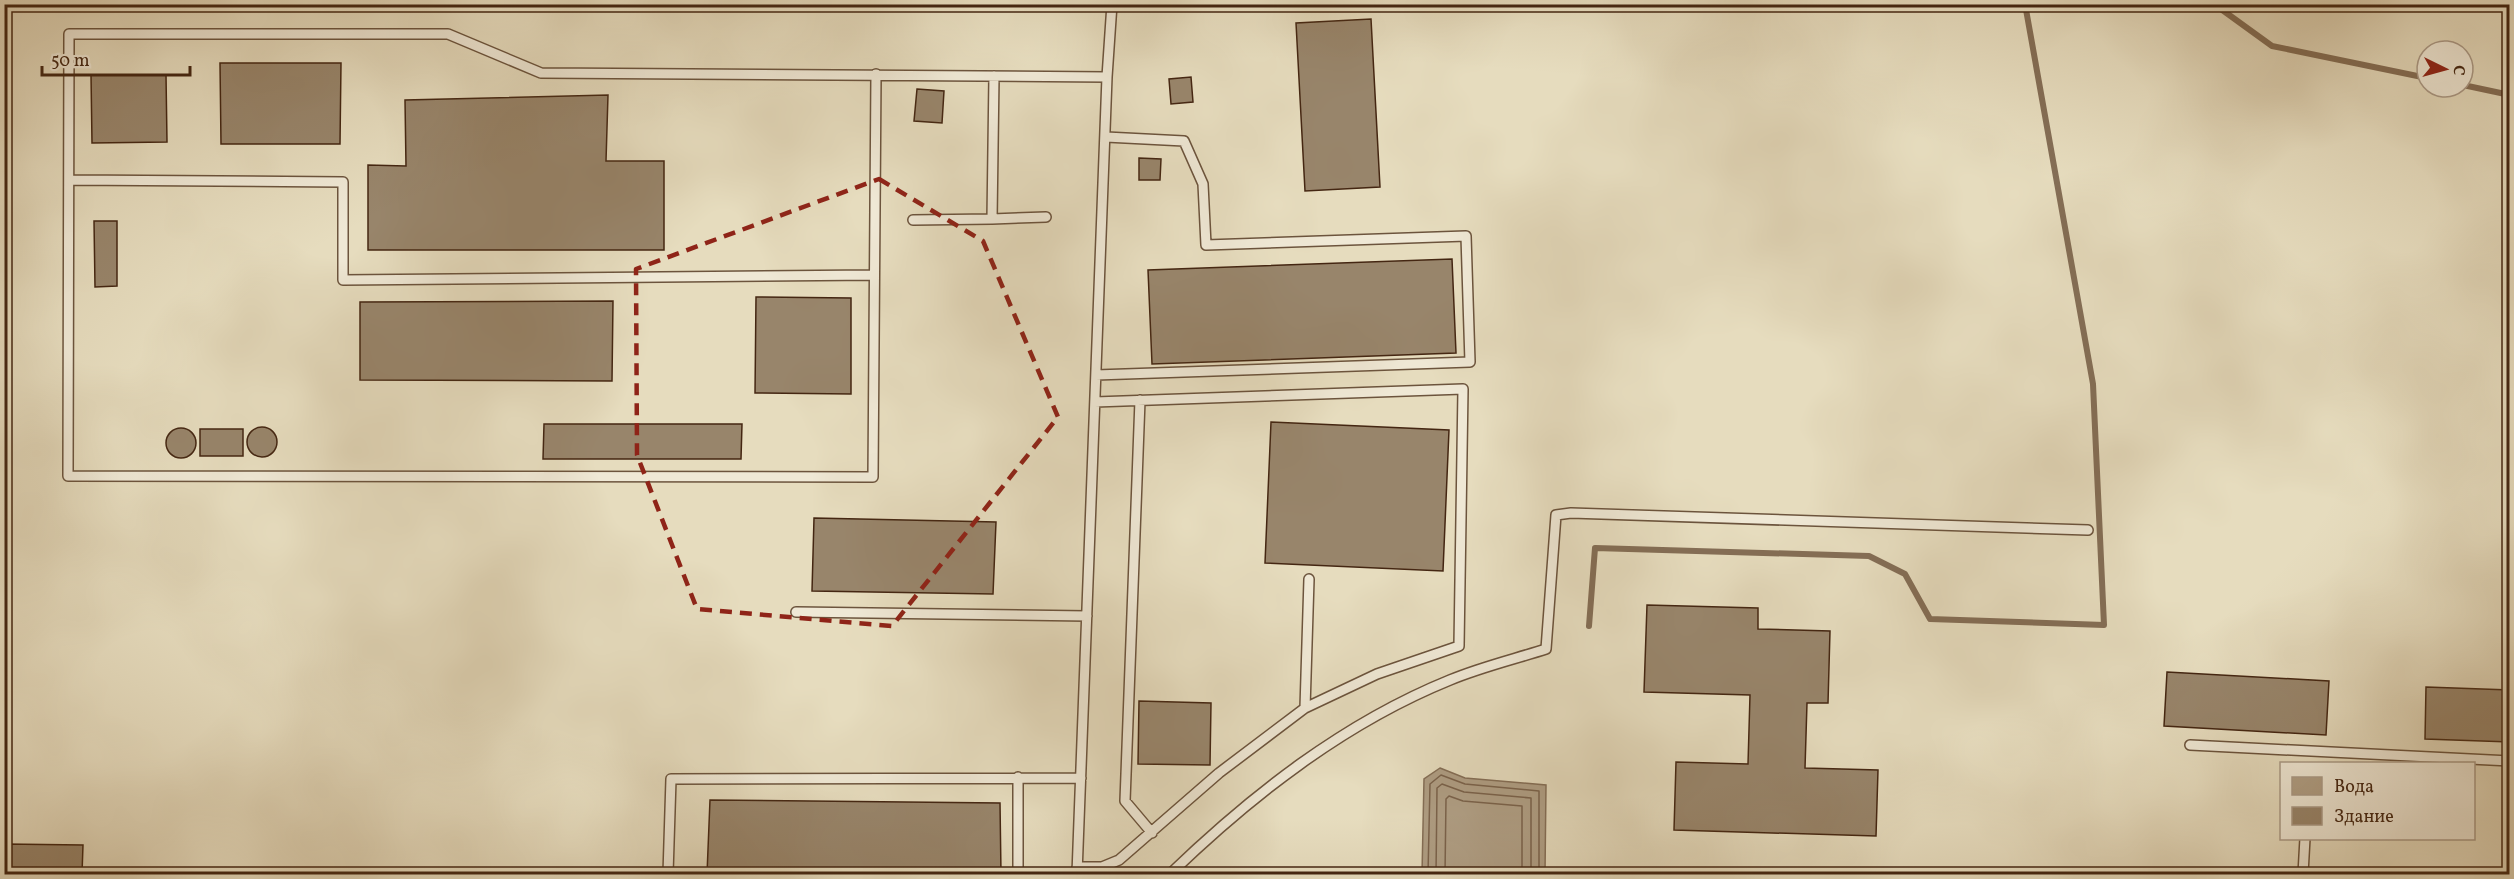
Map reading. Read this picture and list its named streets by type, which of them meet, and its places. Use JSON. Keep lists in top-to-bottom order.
{
  "legend": ["Вода", "Здание"],
  "scale_bar": "50 m",
  "north": "right"
}
